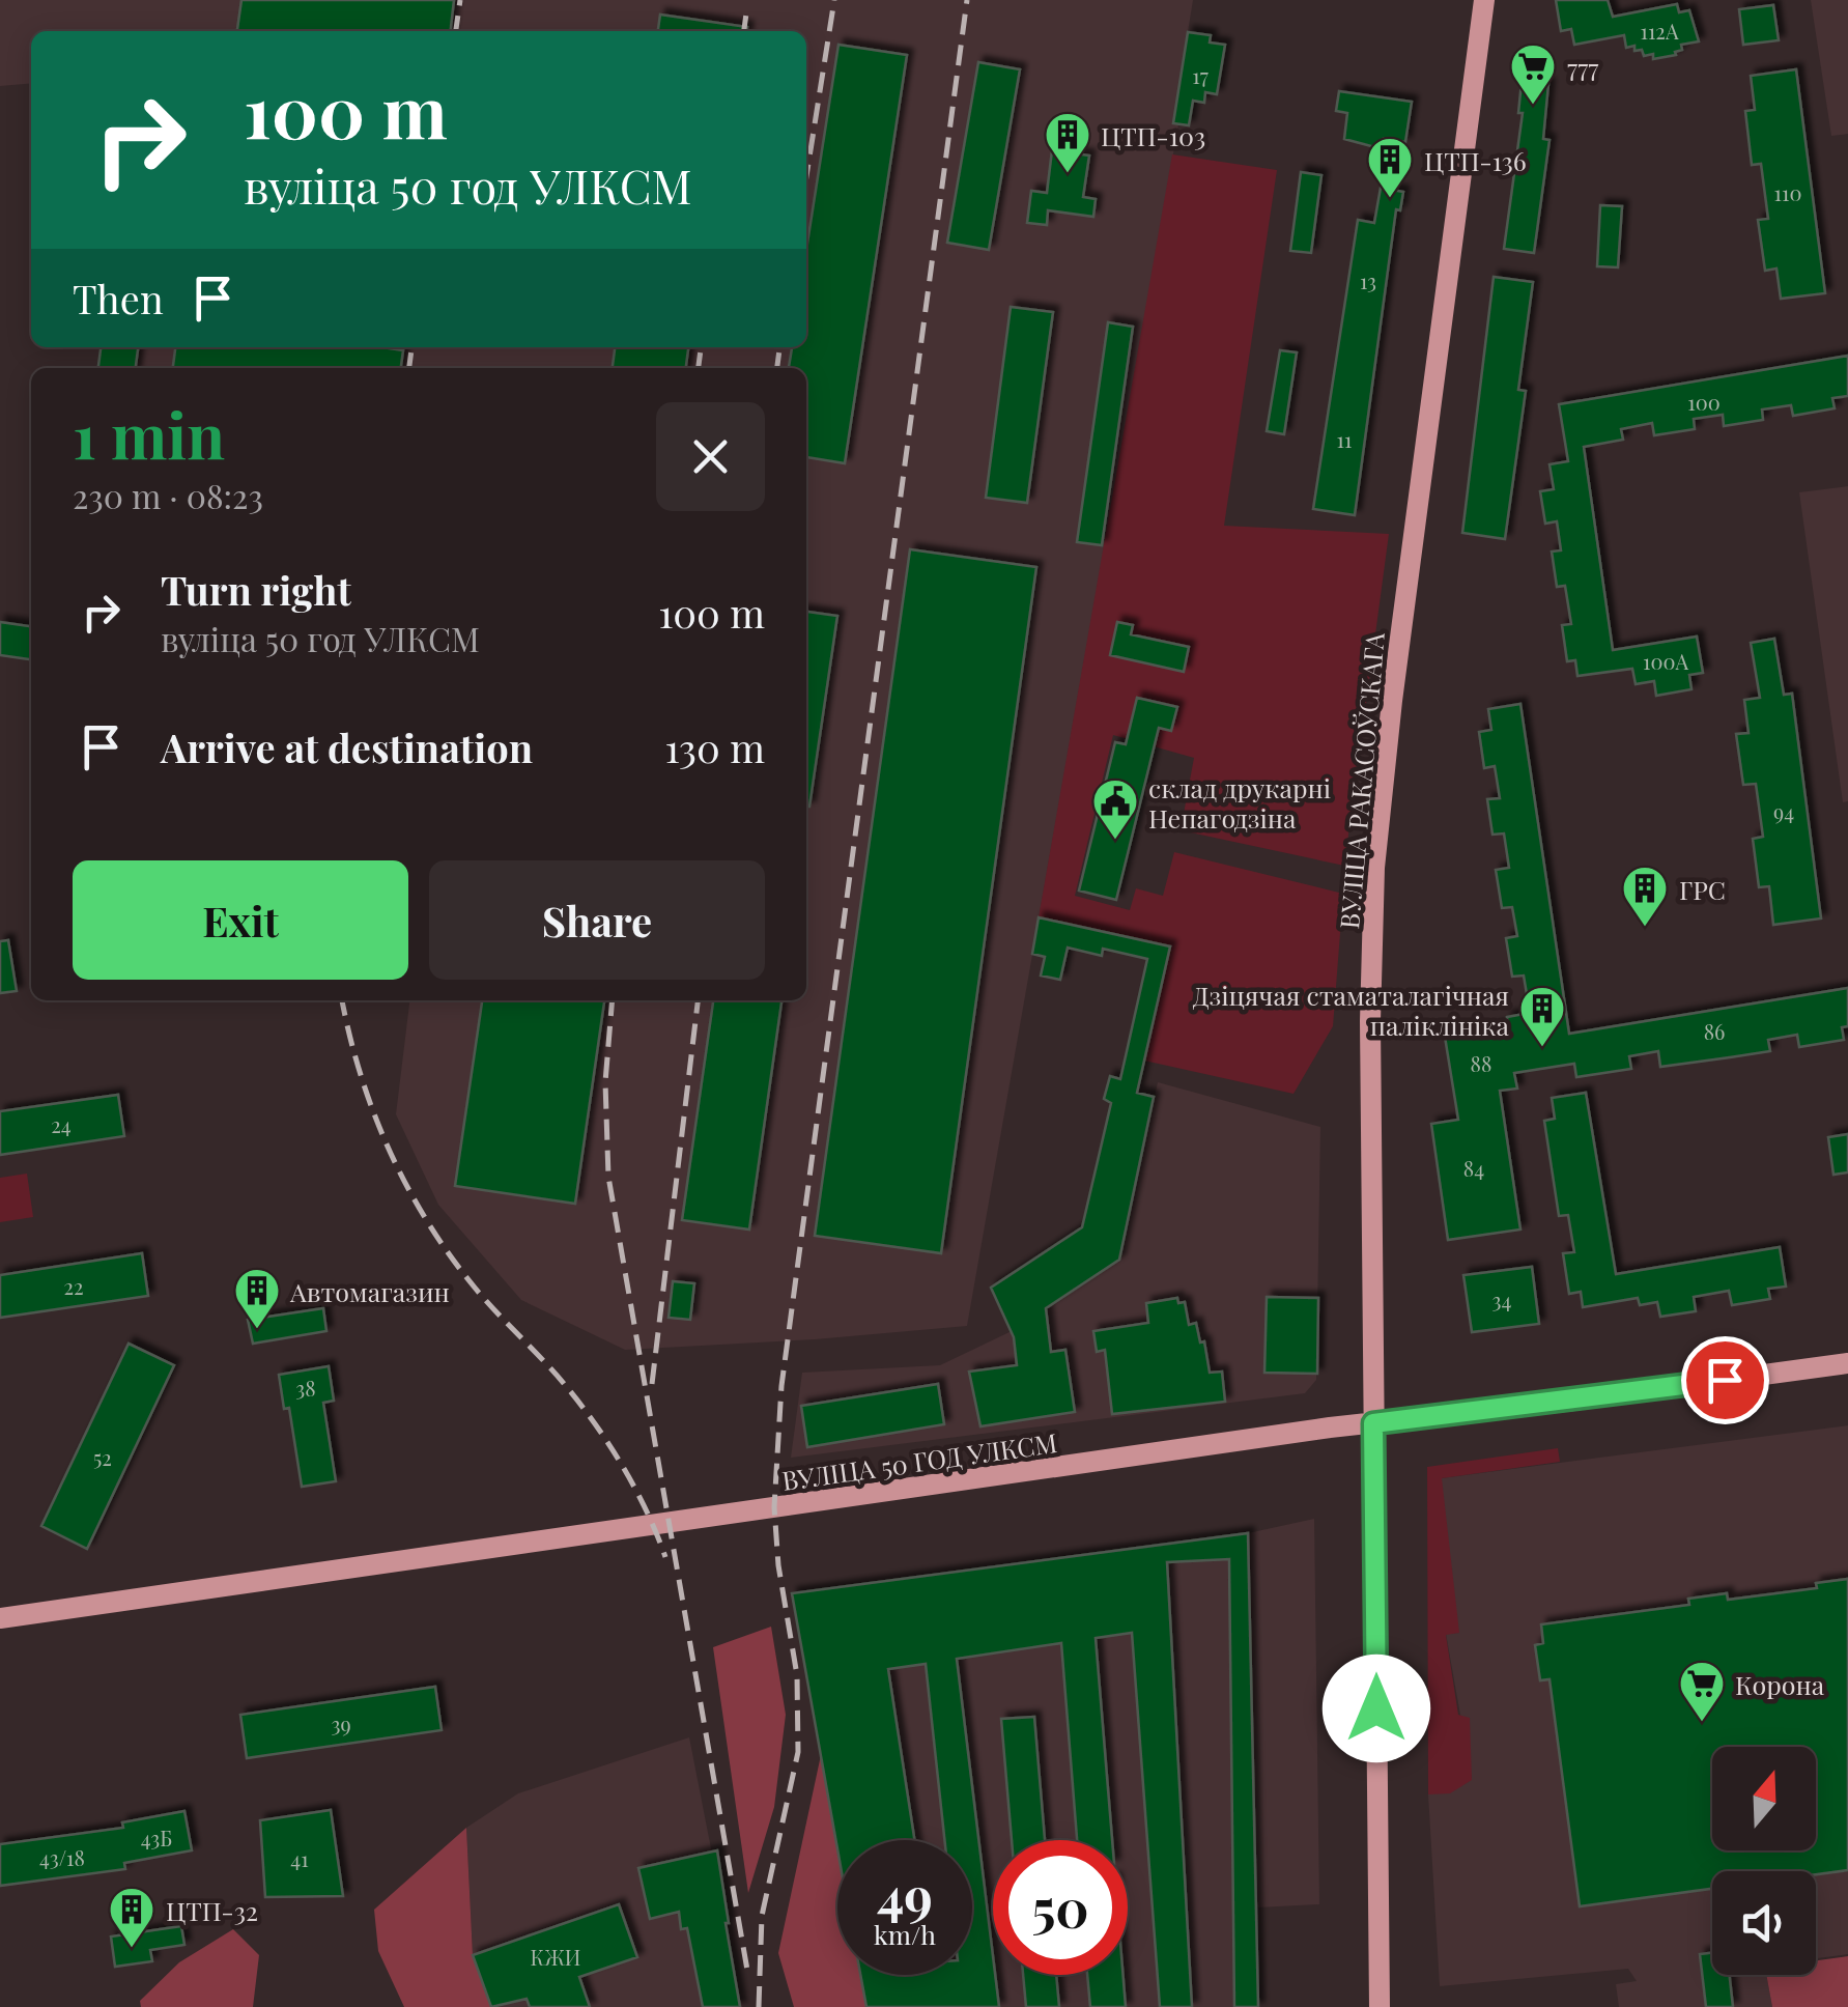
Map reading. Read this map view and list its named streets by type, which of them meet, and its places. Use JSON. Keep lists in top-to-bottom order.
{
  "streets": {
    "main road": ["ВУЛІЦА РАКАСОЎСКАГА", "ВУЛІЦА 50 ГОД УЛКСМ"]
  },
  "crossings": [
    ["ВУЛІЦА РАКАСОЎСКАГА", "ВУЛІЦА 50 ГОД УЛКСМ"]
  ],
  "places": {
    "supermarket": ["777", "Корона"],
    "building": [
      "ЦТП-103",
      "ЦТП-136",
      "ГРС",
      "Дзіцячая стаматалагічная паліклініка",
      "Автомагазин",
      "ЦТП-32"
    ],
    "public building": ["склад друкарні Непагодзіна"]
  },
  "house_numbers": [
    "112А",
    "17",
    "110",
    "13",
    "100",
    "11",
    "100А",
    "94",
    "86",
    "88",
    "24",
    "84",
    "22",
    "34",
    "38",
    "52",
    "39",
    "43Б",
    "43/18",
    "41",
    "КЖИ"
  ],
  "north": "top",
  "page": {
    "turn": ["100 m", "вуліца 50 год УЛКСМ"],
    "then": "Then",
    "heading": ["1 min", "230 m · 08:23"],
    "list": [
      {
        "name": "Turn right",
        "note": "вуліца 50 год УЛКСМ",
        "value": "100 m"
      },
      {
        "name": "Arrive at destination",
        "value": "130 m"
      }
    ],
    "buttons": ["Exit", "Share"],
    "speed": "49 km/h",
    "limit": "50"
  }
}
